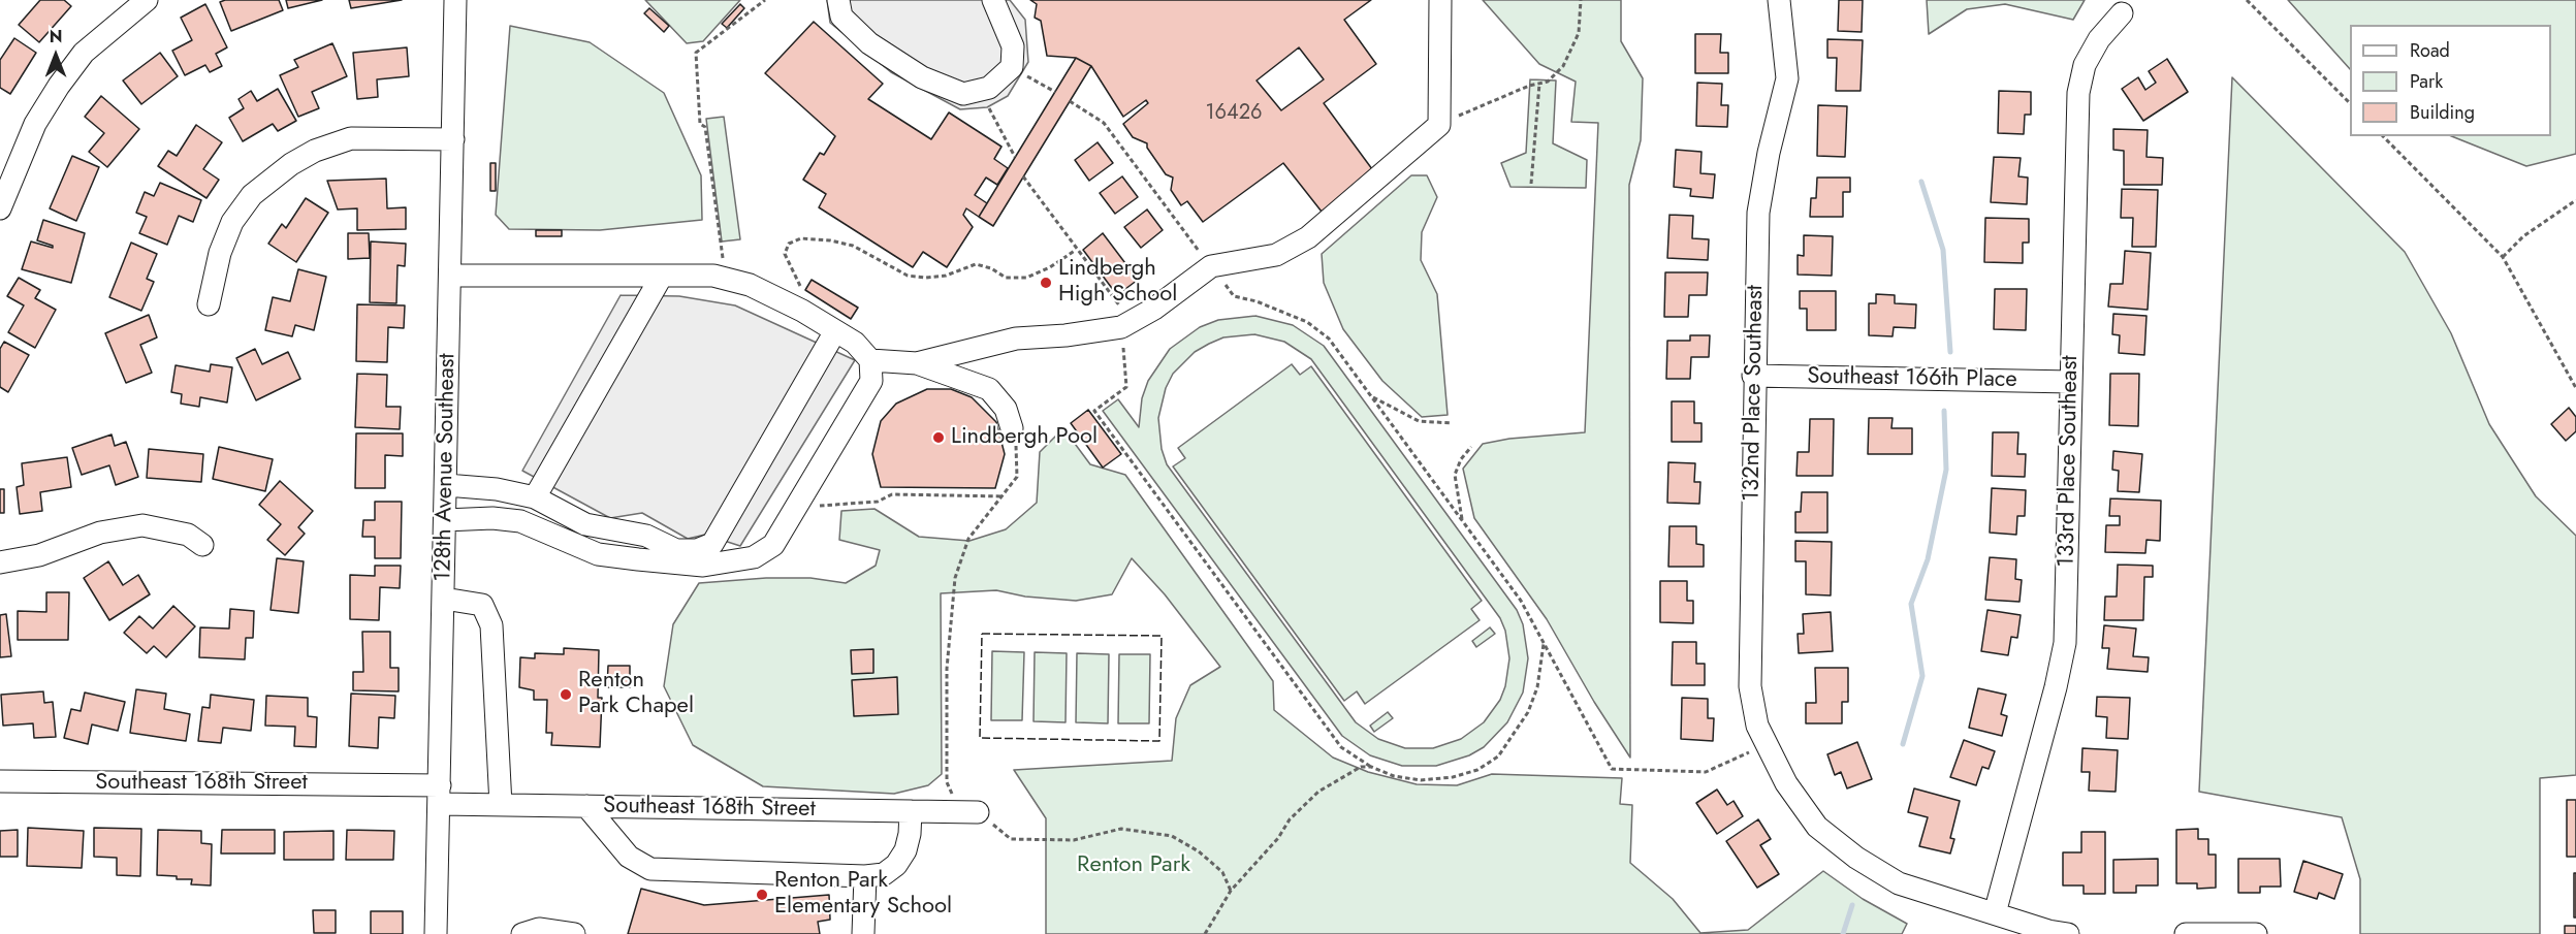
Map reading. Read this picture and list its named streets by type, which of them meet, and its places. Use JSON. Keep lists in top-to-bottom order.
{
  "streets": {
    "street": [
      "Southeast 166th Place",
      "132nd Place Southeast",
      "133rd Place Southeast",
      "128th Avenue Southeast",
      "Southeast 168th Street"
    ]
  },
  "crossings": [
    ["Southeast 166th Place", "132nd Place Southeast"],
    ["Southeast 166th Place", "133rd Place Southeast"],
    ["132nd Place Southeast", "133rd Place Southeast"],
    ["128th Avenue Southeast", "Southeast 168th Street"]
  ],
  "parks": ["Renton Park"],
  "places": [
    "Lindbergh High School",
    "Lindbergh Pool",
    "Renton Park Chapel",
    "Renton Park Elementary School"
  ],
  "house_numbers": ["16426"],
  "legend": ["Road", "Park", "Building"],
  "north": "top"
}
